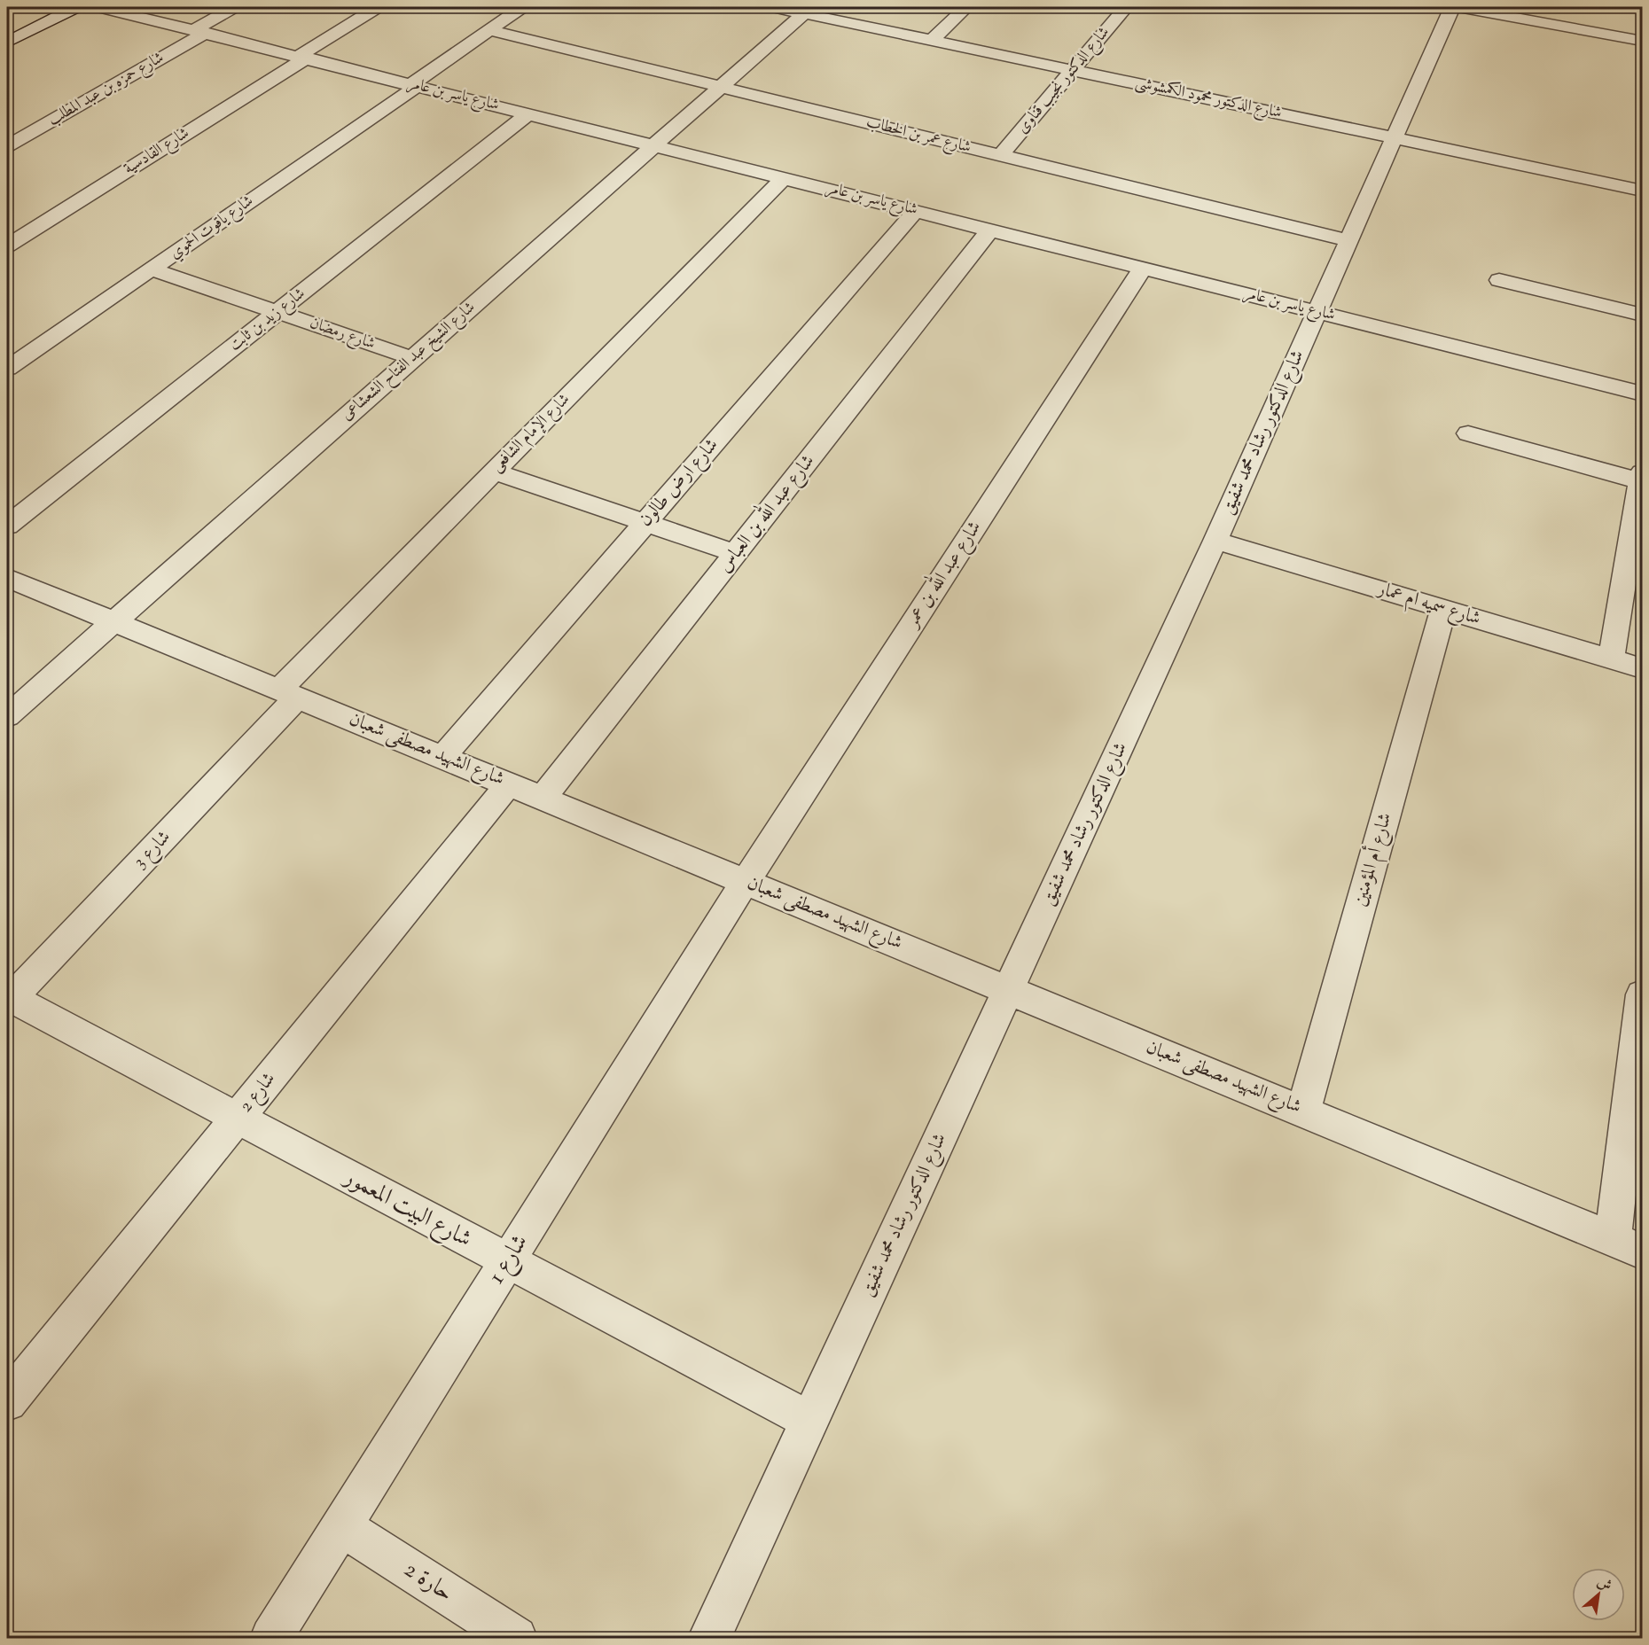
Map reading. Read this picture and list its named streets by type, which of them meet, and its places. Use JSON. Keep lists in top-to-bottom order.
{
  "streets": {
    "street": [
      "شارع الدكتور نجيب قناوى",
      "شارع حمزه بن عبد المطلب",
      "شارع ياسر بن عامر",
      "شارع الدكتور محمود الكمشوشى",
      "شارع عمر بن الخطاب",
      "شارع القادسية",
      "شارع ياقوت الحموي",
      "شارع زيد بن ثابت",
      "شارع رمضان",
      "شارع الشيخ عبد الفتاح الشعشاعى",
      "شارع الدكتور رشاد محمد شفيق",
      "شارع الإمام الشافعى",
      "شارع ارض طالون",
      "شارع عبد الله بن العباس",
      "شارع عبد الله بن عمر",
      "شارع سميه ام عمار",
      "شارع الشهيد مصطفى شعبان",
      "شارع 3",
      "شارع أم المؤمنين",
      "شارع 2",
      "شارع البيت المعمور",
      "شارع 1",
      "حارة 2"
    ]
  },
  "crossings": [
    ["شارع الدكتور نجيب قناوى", "شارع الدكتور محمود الكمشوشى"],
    ["شارع الدكتور نجيب قناوى", "شارع عمر بن الخطاب"],
    ["شارع حمزه بن عبد المطلب", "شارع ياسر بن عامر"],
    ["شارع ياسر بن عامر", "شارع القادسية"],
    ["شارع ياسر بن عامر", "شارع ياقوت الحموي"],
    ["شارع ياسر بن عامر", "شارع زيد بن ثابت"],
    ["شارع ياسر بن عامر", "شارع الشيخ عبد الفتاح الشعشاعى"],
    ["شارع ياسر بن عامر", "شارع الدكتور رشاد محمد شفيق"],
    ["شارع ياسر بن عامر", "شارع الإمام الشافعى"],
    ["شارع ياسر بن عامر", "شارع ارض طالون"],
    ["شارع ياسر بن عامر", "شارع عبد الله بن العباس"],
    ["شارع ياسر بن عامر", "شارع عبد الله بن عمر"],
    ["شارع الدكتور محمود الكمشوشى", "شارع الشيخ عبد الفتاح الشعشاعى"],
    ["شارع الدكتور محمود الكمشوشى", "شارع الدكتور رشاد محمد شفيق"],
    ["شارع عمر بن الخطاب", "شارع ياقوت الحموي"],
    ["شارع عمر بن الخطاب", "شارع الشيخ عبد الفتاح الشعشاعى"],
    ["شارع عمر بن الخطاب", "شارع الدكتور رشاد محمد شفيق"],
    ["شارع ياقوت الحموي", "شارع رمضان"],
    ["شارع زيد بن ثابت", "شارع رمضان"],
    ["شارع رمضان", "شارع الشيخ عبد الفتاح الشعشاعى"],
    ["شارع الشيخ عبد الفتاح الشعشاعى", "شارع الشهيد مصطفى شعبان"],
    ["شارع الدكتور رشاد محمد شفيق", "شارع سميه ام عمار"],
    ["شارع الدكتور رشاد محمد شفيق", "شارع الشهيد مصطفى شعبان"],
    ["شارع الدكتور رشاد محمد شفيق", "شارع البيت المعمور"],
    ["شارع الإمام الشافعى", "شارع الشهيد مصطفى شعبان"],
    ["شارع الإمام الشافعى", "شارع 3"],
    ["شارع ارض طالون", "شارع الشهيد مصطفى شعبان"],
    ["شارع عبد الله بن العباس", "شارع الشهيد مصطفى شعبان"],
    ["شارع عبد الله بن عمر", "شارع الشهيد مصطفى شعبان"],
    ["شارع عبد الله بن عمر", "شارع 1"],
    ["شارع سميه ام عمار", "شارع أم المؤمنين"],
    ["شارع الشهيد مصطفى شعبان", "شارع 3"],
    ["شارع الشهيد مصطفى شعبان", "شارع أم المؤمنين"],
    ["شارع الشهيد مصطفى شعبان", "شارع 2"],
    ["شارع الشهيد مصطفى شعبان", "شارع 1"],
    ["شارع 3", "شارع البيت المعمور"],
    ["شارع 2", "شارع البيت المعمور"],
    ["شارع البيت المعمور", "شارع 1"],
    ["شارع 1", "حارة 2"]
  ],
  "north": "top right"
}
